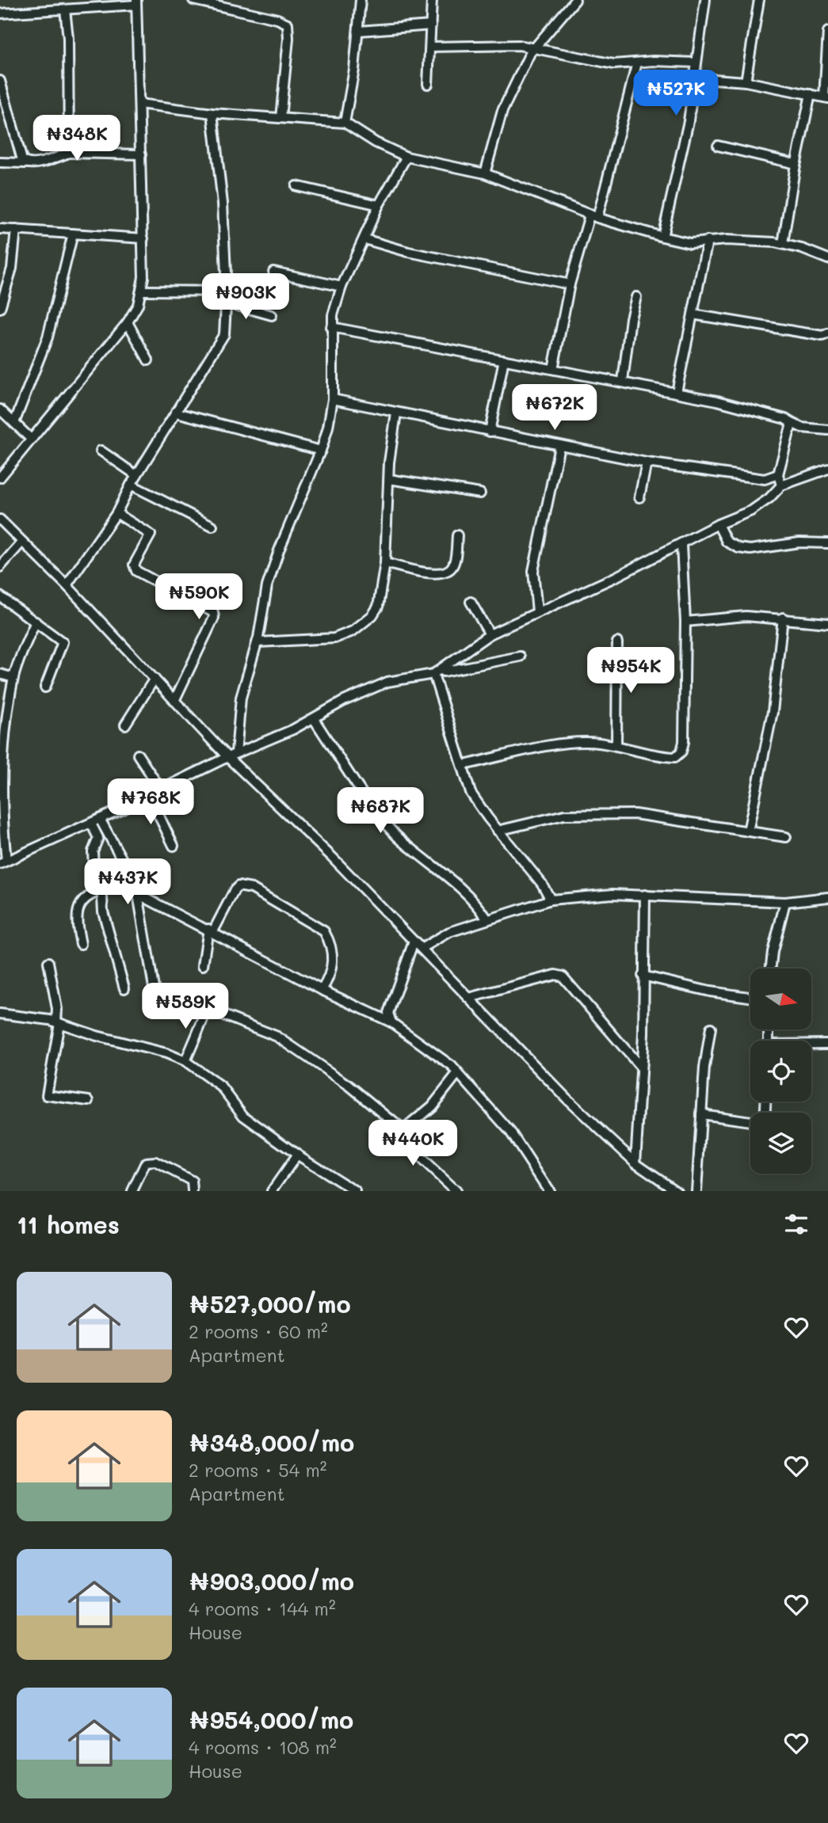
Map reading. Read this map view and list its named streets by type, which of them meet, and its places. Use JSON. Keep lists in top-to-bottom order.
{
  "north": "right",
  "page": {
    "price": [
      "₦527K",
      "₦348K",
      "₦903K",
      "₦672K",
      "₦590K",
      "₦954K",
      "₦768K",
      "₦687K",
      "₦437K",
      "₦589K",
      "₦440K"
    ],
    "heading": "11 homes",
    "list": [
      {
        "name": "₦527,000/mo",
        "note": "2 rooms · 60 m² · Apartment"
      },
      {
        "name": "₦348,000/mo",
        "note": "2 rooms · 54 m² · Apartment"
      },
      {
        "name": "₦903,000/mo",
        "note": "4 rooms · 144 m² · House"
      },
      {
        "name": "₦954,000/mo",
        "note": "4 rooms · 108 m² · House"
      }
    ]
  }
}
